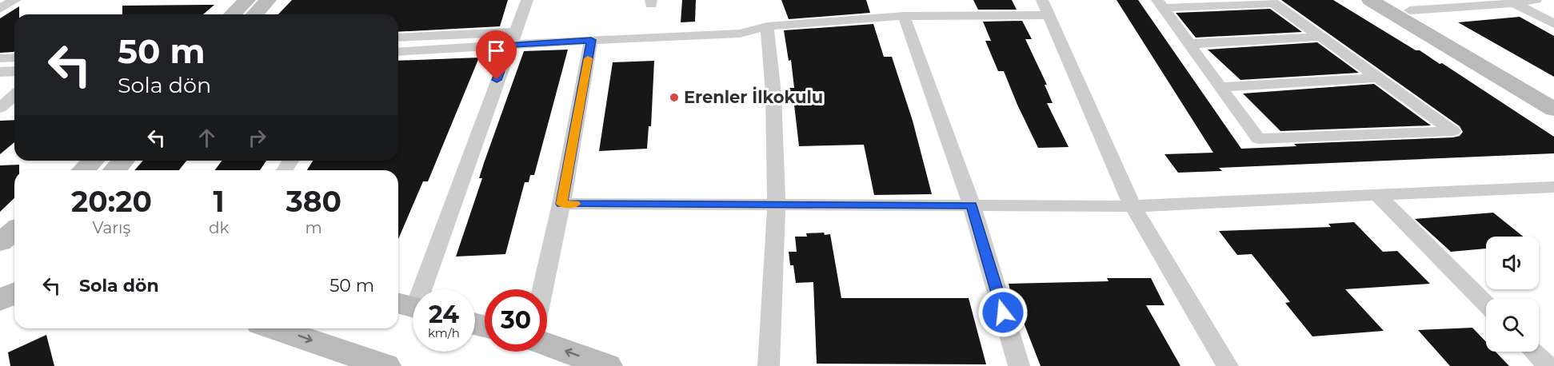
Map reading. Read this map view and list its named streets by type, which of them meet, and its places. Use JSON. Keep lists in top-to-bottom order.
{
  "places": ["Erenler İlkokulu"],
  "page": {
    "turn": ["50 m", "Sola dön"],
    "eta": [
      "20:20",
      "Varış",
      "1",
      "dk",
      "380",
      "m"
    ],
    "list": [
      {
        "name": "Sola dön",
        "value": "50 m"
      }
    ],
    "speed": "24 km/h",
    "limit": "30"
  }
}
